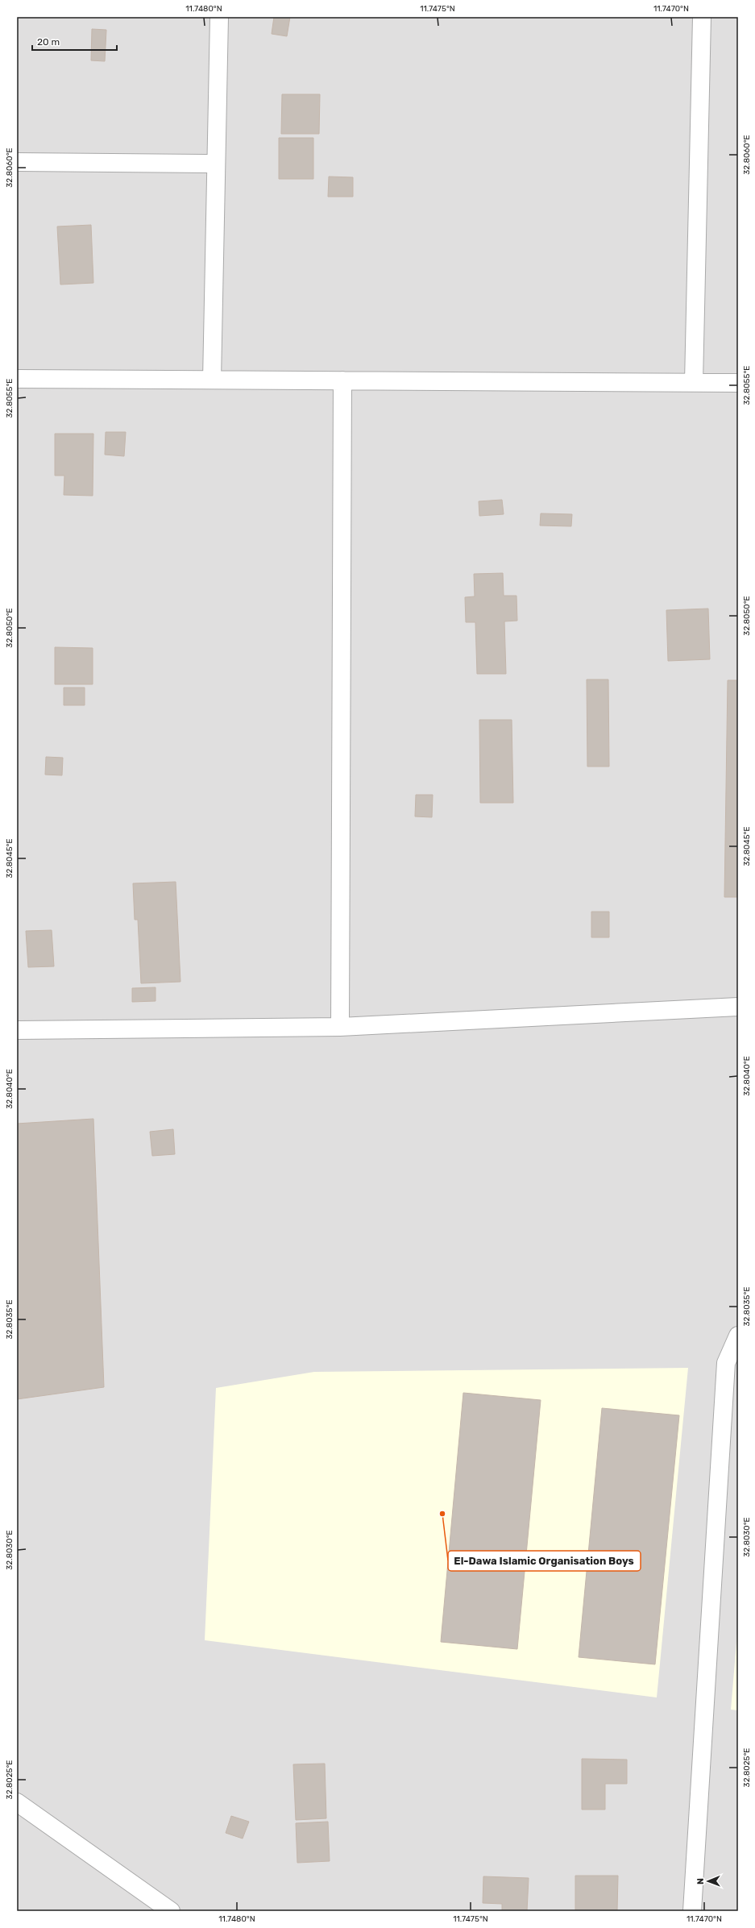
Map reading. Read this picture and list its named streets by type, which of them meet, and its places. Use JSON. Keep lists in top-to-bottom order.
{
  "places": ["El-Dawa Islamic Organisation Boys"],
  "scale_bar": "20 m",
  "north": "left",
  "coordinates": [
    "11.7480°N",
    "11.7475°N",
    "11.7470°N",
    "32.8060°E",
    "32.8055°E",
    "32.8050°E",
    "32.8045°E",
    "32.8040°E",
    "32.8035°E",
    "32.8030°E",
    "32.8025°E"
  ]
}
